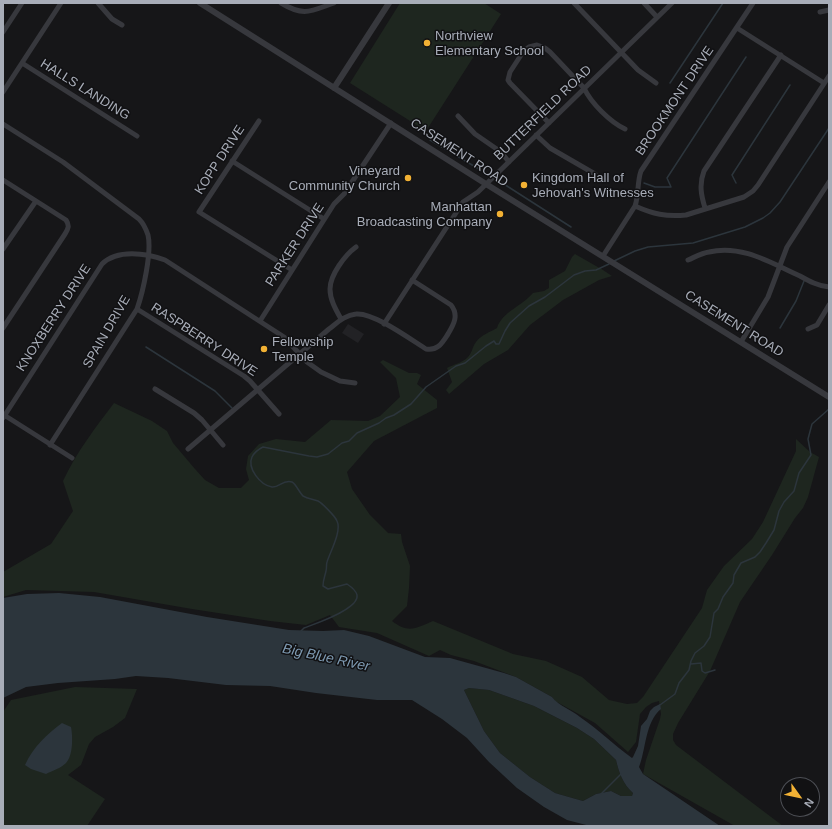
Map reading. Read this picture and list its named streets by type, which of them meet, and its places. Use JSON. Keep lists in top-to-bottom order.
{
  "streets": {
    "street": [
      "HALLS LANDING",
      "BROOKMONT DRIVE",
      "BUTTERFIELD ROAD",
      "CASEMENT ROAD",
      "KOPP DRIVE",
      "PARKER DRIVE",
      "KNOXBERRY DRIVE",
      "SPAIN DRIVE",
      "RASPBERRY DRIVE"
    ]
  },
  "crossings": [
    ["BROOKMONT DRIVE", "CASEMENT ROAD"],
    ["BUTTERFIELD ROAD", "CASEMENT ROAD"],
    ["CASEMENT ROAD", "PARKER DRIVE"],
    ["KOPP DRIVE", "PARKER DRIVE"],
    ["PARKER DRIVE", "KNOXBERRY DRIVE"],
    ["KNOXBERRY DRIVE", "SPAIN DRIVE"],
    ["SPAIN DRIVE", "RASPBERRY DRIVE"]
  ],
  "water": ["Big Blue River"],
  "places": [
    "Northview Elementary School",
    "Vineyard Community Church",
    "Kingdom Hall of Jehovah's Witnesses",
    "Manhattan Broadcasting Company",
    "Fellowship Temple"
  ],
  "north": "bottom right"
}
